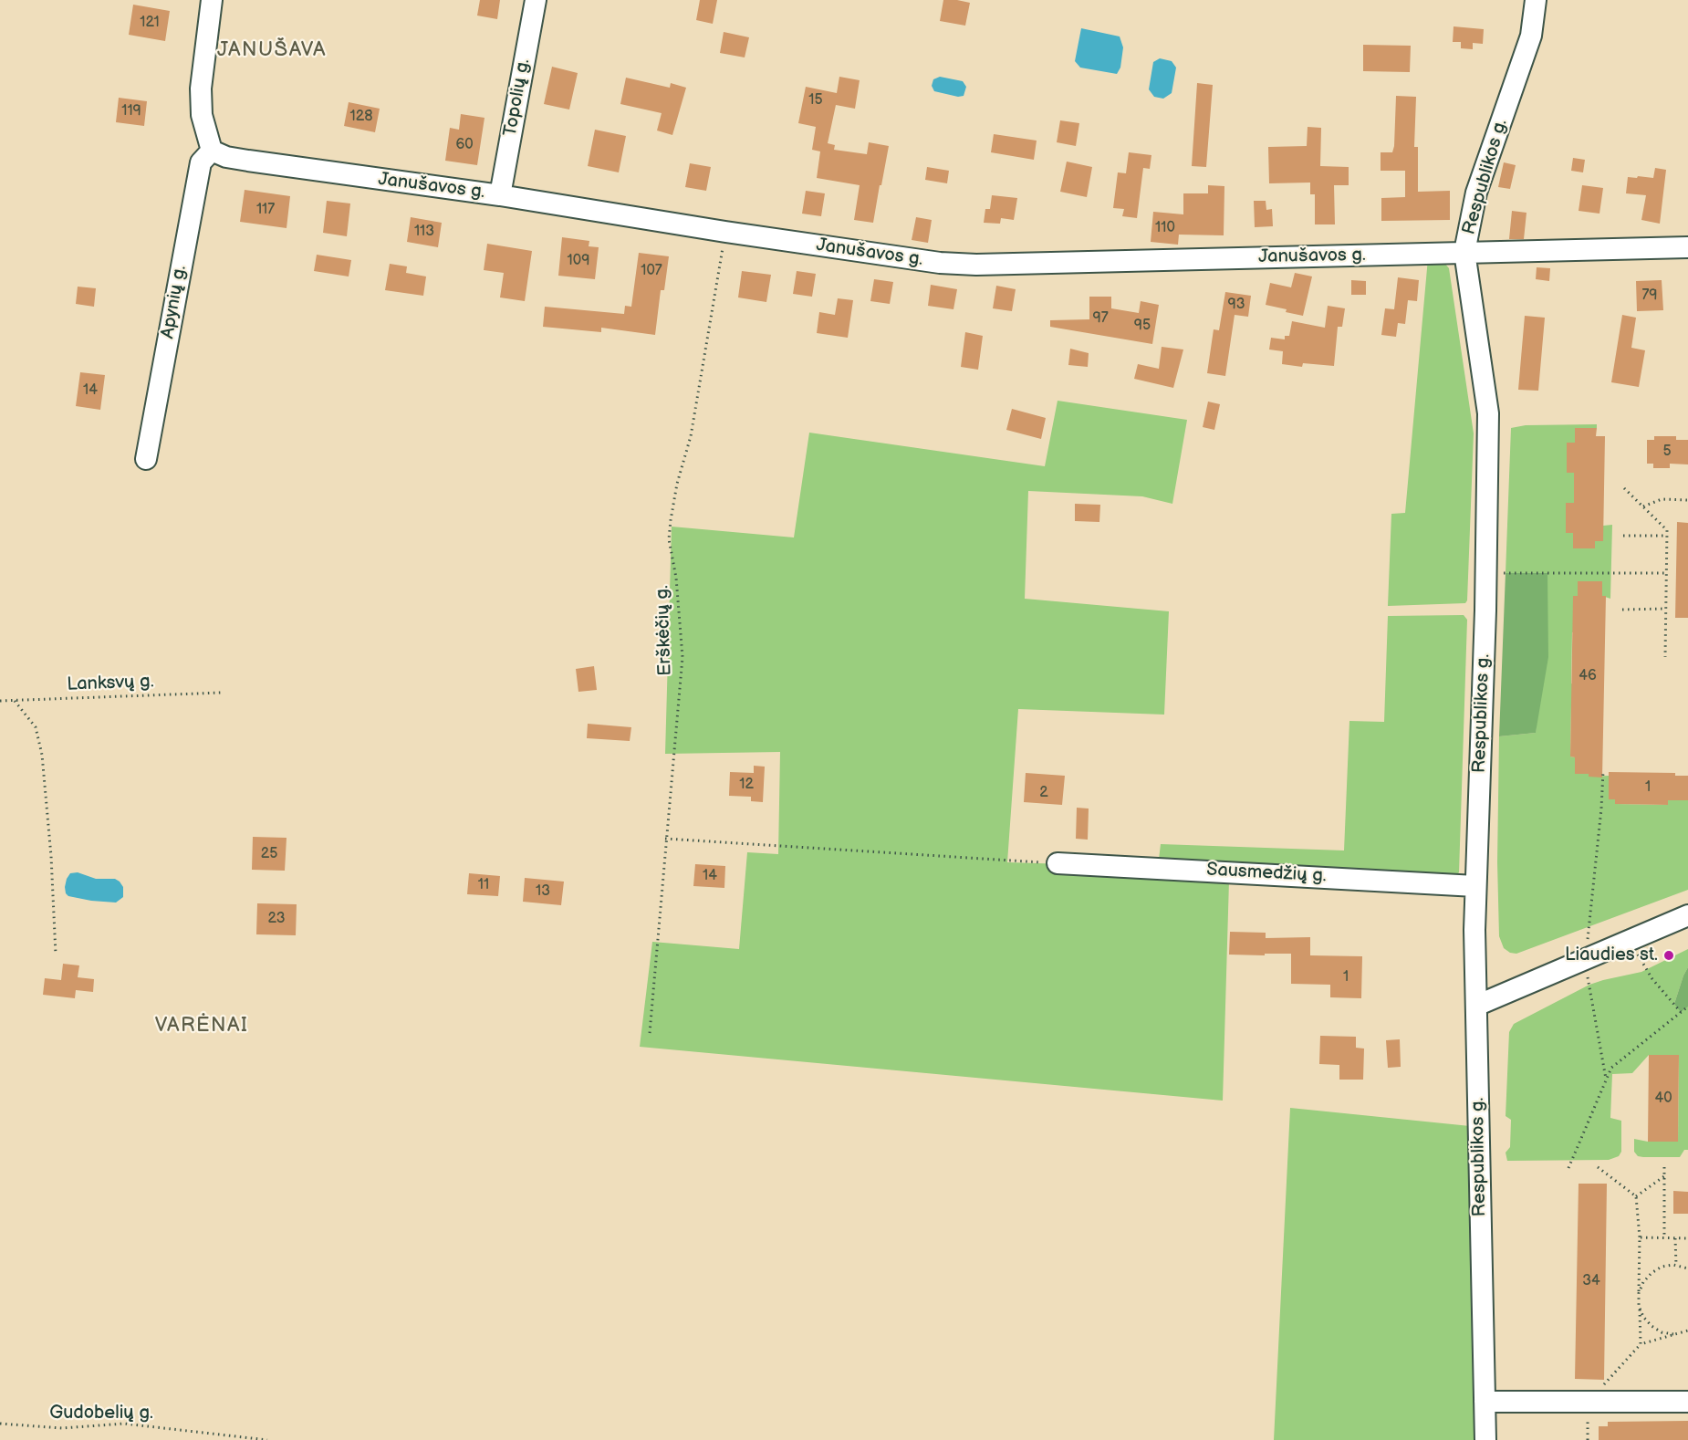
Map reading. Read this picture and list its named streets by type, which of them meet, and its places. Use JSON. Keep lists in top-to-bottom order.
{
  "streets": {
    "street": [
      "Topolių g.",
      "Respublikos g.",
      "Janušavos g.",
      "Apynių g.",
      "Sausmedžių g."
    ],
    "path": ["Erškėčių g.", "Lanksvų g.", "Gudobelių g."]
  },
  "crossings": [
    ["Topolių g.", "Janušavos g."],
    ["Respublikos g.", "Janušavos g."],
    ["Respublikos g.", "Sausmedžių g."],
    ["Janušavos g.", "Apynių g."],
    ["Janušavos g.", "Erškėčių g."]
  ],
  "districts": ["JANUŠAVA", "VARĖNAI"],
  "places": ["Liaudies st."],
  "house_numbers": [
    "121",
    "15",
    "119",
    "128",
    "60",
    "117",
    "110",
    "113",
    "109",
    "107",
    "79",
    "93",
    "97",
    "95",
    "14",
    "5",
    "46",
    "12",
    "1",
    "2",
    "25",
    "14",
    "11",
    "13",
    "23",
    "1",
    "40",
    "34"
  ]
}
